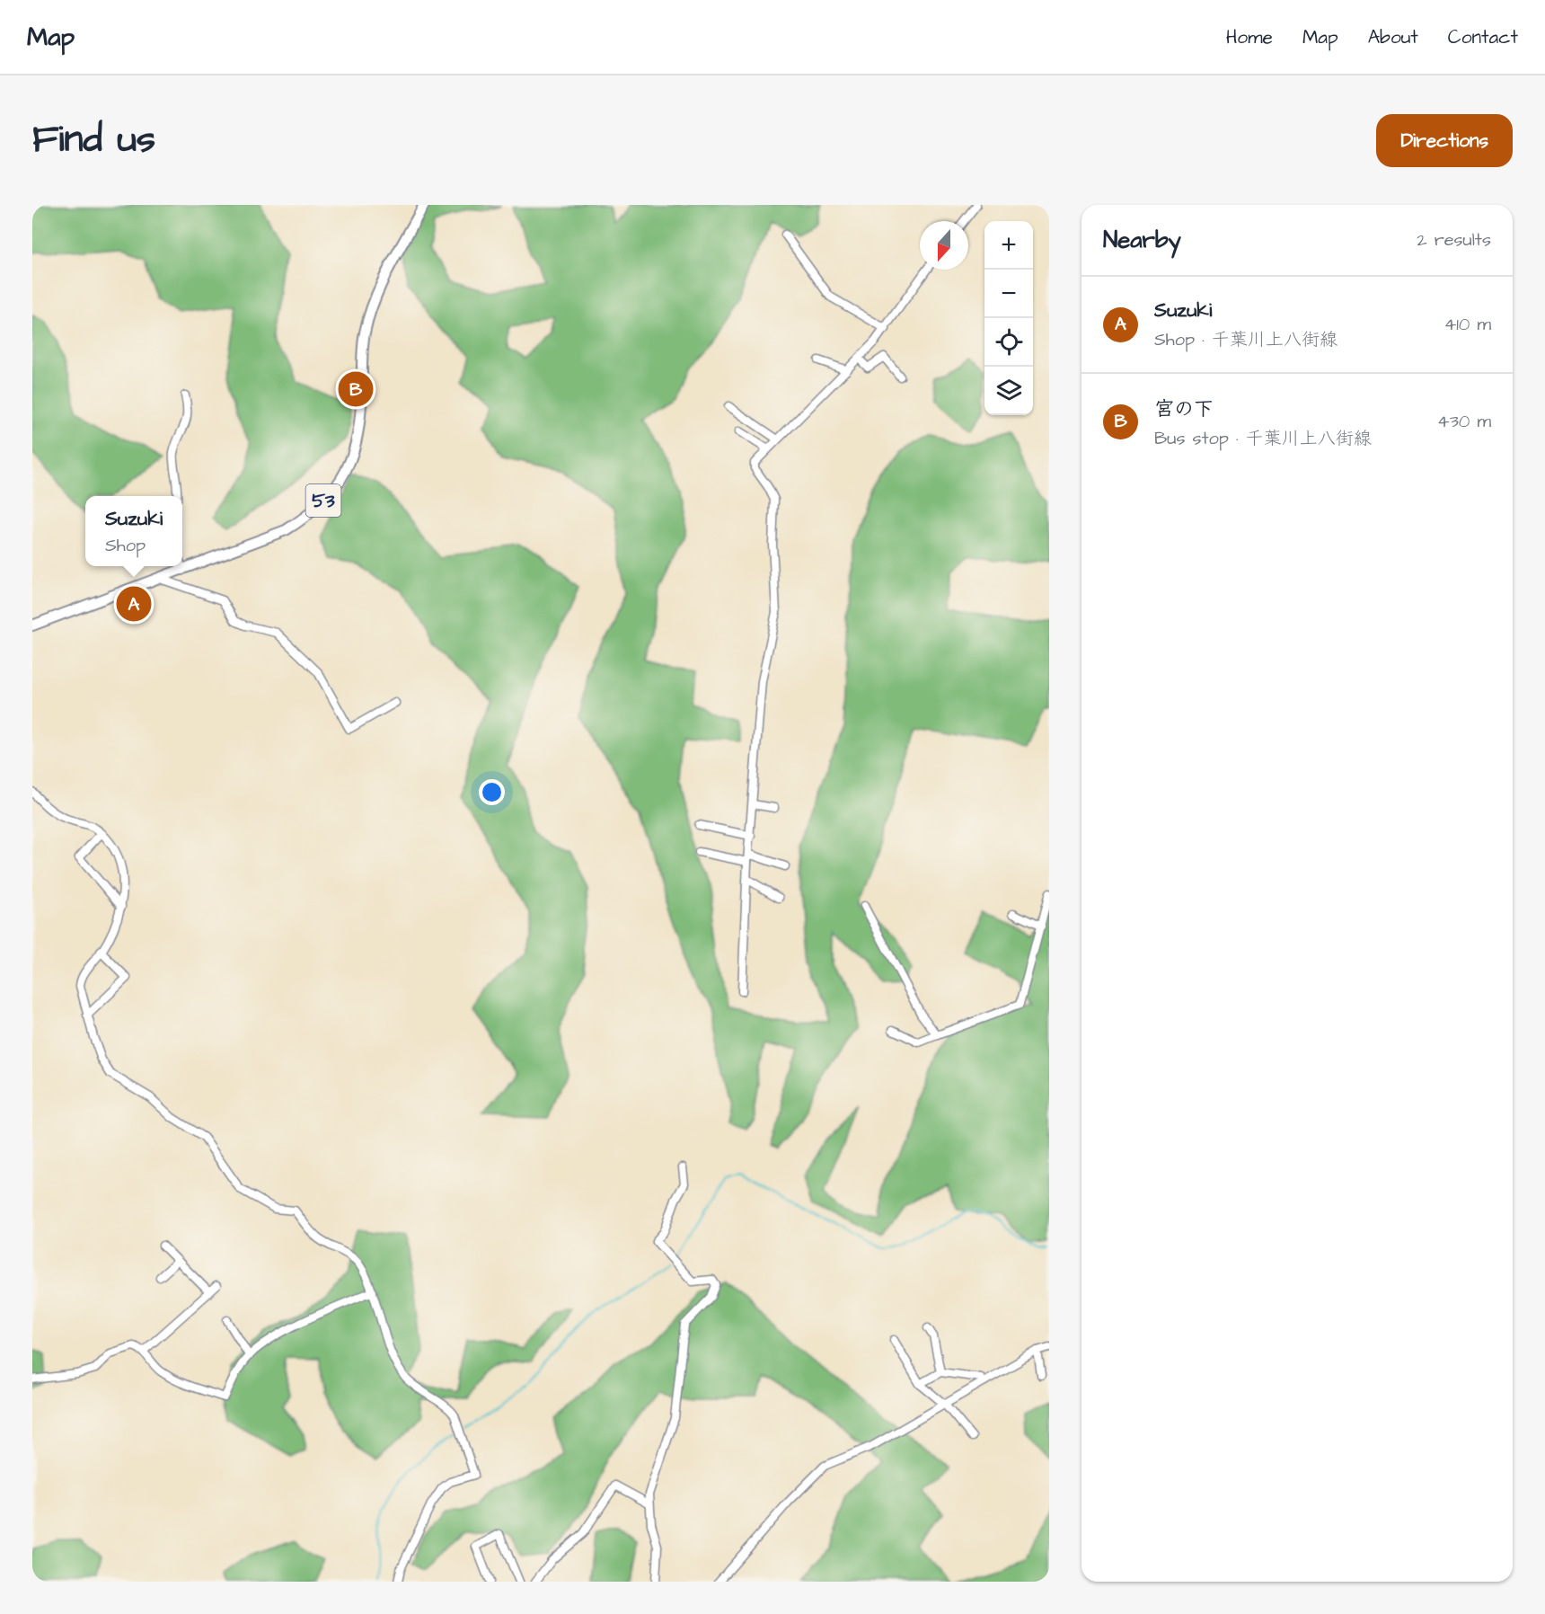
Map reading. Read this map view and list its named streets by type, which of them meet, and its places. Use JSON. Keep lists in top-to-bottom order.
{
  "streets": {
    "main road": ["53"]
  },
  "north": "bottom",
  "page": {
    "header": "Map",
    "nav": [
      "Home",
      "Map",
      "About",
      "Contact"
    ],
    "title": "Find us",
    "buttons": "Directions",
    "heading": ["Nearby", "2 results"],
    "map_buttons": ["+", "−"],
    "list": [
      {
        "mark": "A",
        "name": "Suzuki",
        "note": "Shop · 千葉川上八街線",
        "value": "410 m"
      },
      {
        "mark": "B",
        "name": "宮の下",
        "note": "Bus stop · 千葉川上八街線",
        "value": "430 m"
      }
    ],
    "pins": ["B", "A"],
    "popup": ["Suzuki", "Shop"]
  }
}
